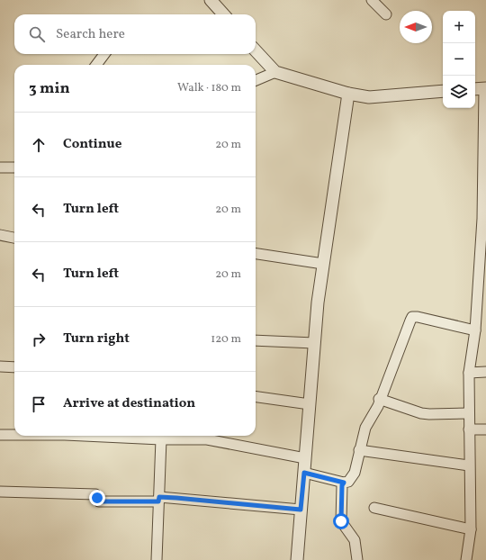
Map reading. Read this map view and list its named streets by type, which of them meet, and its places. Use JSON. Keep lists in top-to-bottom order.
{
  "north": "left",
  "page": {
    "map_buttons": ["+", "−"],
    "search": "Search here",
    "heading": ["3 min", "Walk · 180 m"],
    "list": [
      ["Continue", "20 m"],
      ["Turn left", "20 m"],
      ["Turn left", "20 m"],
      ["Turn right", "120 m"],
      "Arrive at destination"
    ]
  }
}
